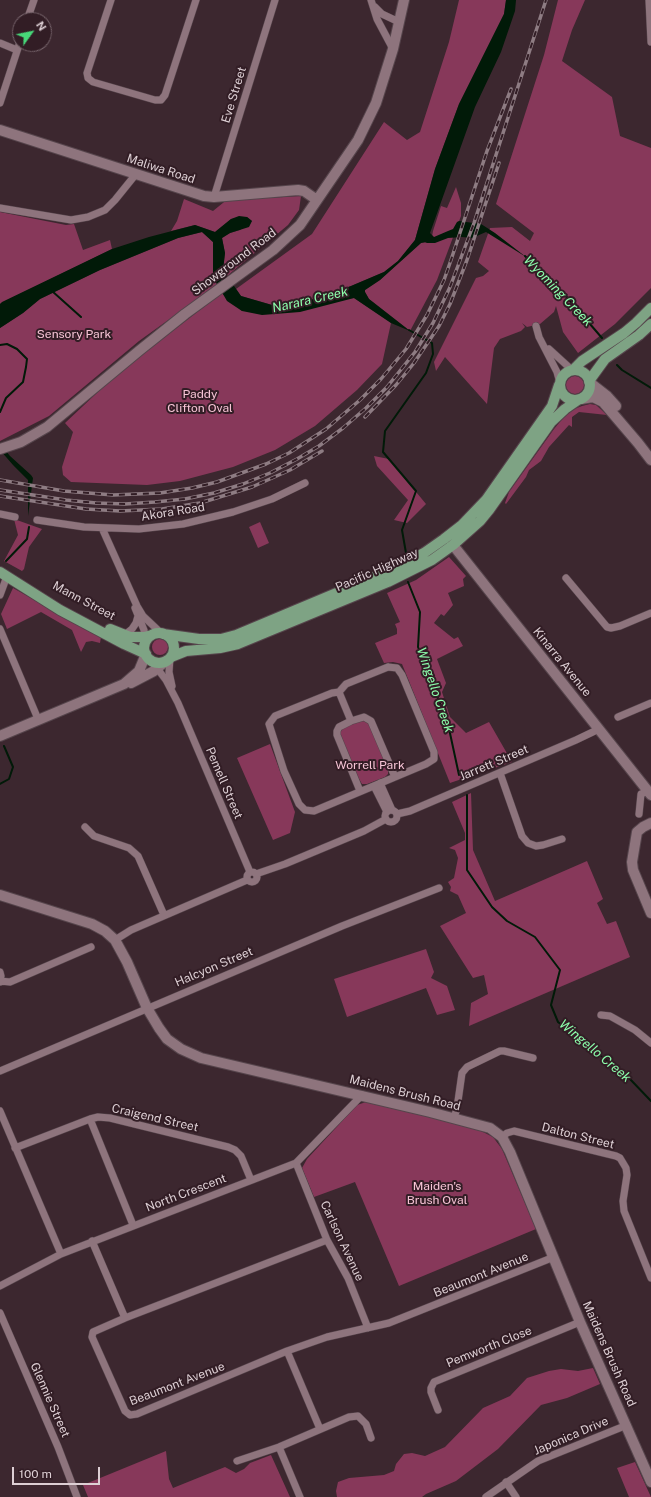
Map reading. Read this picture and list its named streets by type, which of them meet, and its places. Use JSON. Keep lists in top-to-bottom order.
{
  "streets": {
    "main road": ["Pacific Highway", "Mann Street"],
    "street": [
      "Eve Street",
      "Maliwa Road",
      "Showground Road",
      "Akora Road",
      "Kinarra Avenue",
      "Jarrett Street",
      "Pemell Street",
      "Halcyon Street",
      "Maidens Brush Road",
      "Craigend Street",
      "Dalton Street",
      "North Crescent",
      "Carlson Avenue",
      "Beaumont Avenue",
      "Pemworth Close",
      "Glennie Street",
      "Japonica Drive"
    ]
  },
  "crossings": [
    ["Eve Street", "Maliwa Road"],
    ["Maliwa Road", "Showground Road"],
    ["Akora Road", "Pemell Street"],
    ["Pacific Highway", "Mann Street"],
    ["Pacific Highway", "Kinarra Avenue"],
    ["Pacific Highway", "Pemell Street"],
    ["Mann Street", "Pemell Street"],
    ["Kinarra Avenue", "Jarrett Street"],
    ["Jarrett Street", "Pemell Street"],
    ["Halcyon Street", "Maidens Brush Road"],
    ["Maidens Brush Road", "Dalton Street"],
    ["Maidens Brush Road", "North Crescent"],
    ["Maidens Brush Road", "Beaumont Avenue"],
    ["Maidens Brush Road", "Pemworth Close"],
    ["Maidens Brush Road", "Japonica Drive"],
    ["Craigend Street", "North Crescent"],
    ["North Crescent", "Carlson Avenue"],
    ["Carlson Avenue", "Beaumont Avenue"]
  ],
  "water": ["Wyoming Creek", "Narara Creek", "Wingello Creek"],
  "parks": [
    "Sensory Park",
    "Paddy Clifton Oval",
    "Worrell Park",
    "Maiden's Brush Oval"
  ],
  "scale_bar": "100 m",
  "north": "top right"
}
